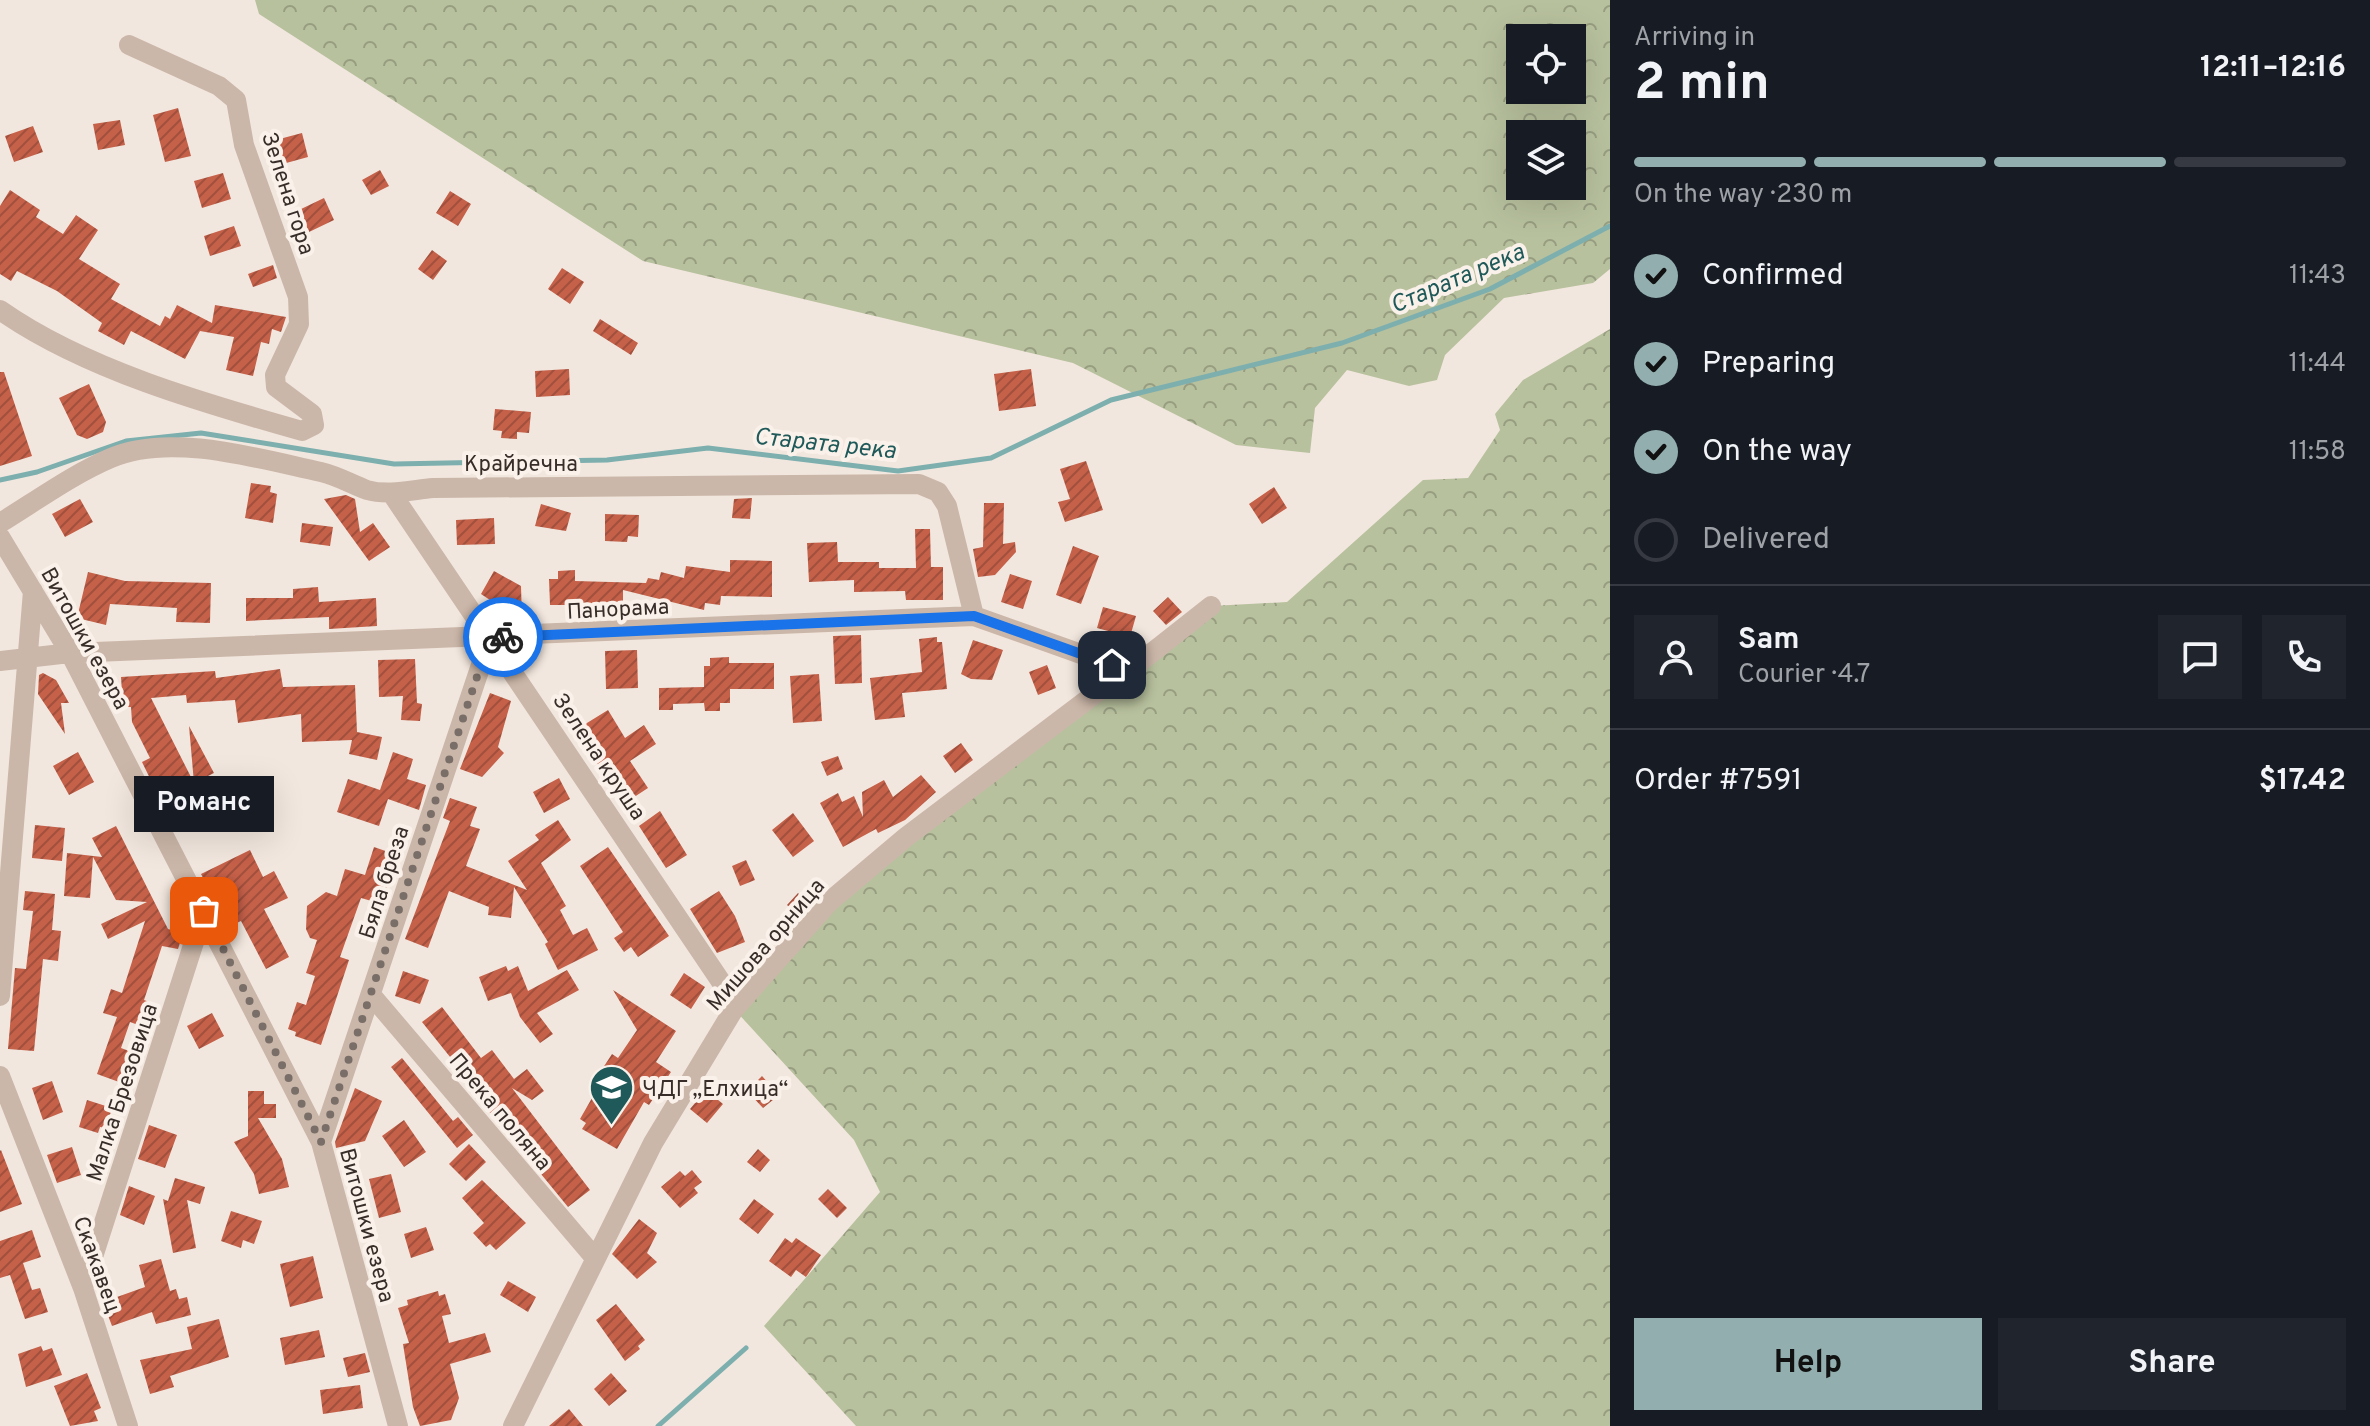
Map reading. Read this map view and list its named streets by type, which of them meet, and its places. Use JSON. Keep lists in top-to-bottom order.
{
  "streets": {
    "street": [
      "Зелена гора",
      "Крайречна",
      "Панорама",
      "Витошки езера",
      "Зелена круша",
      "Бяла бреза",
      "Мишова орница",
      "Малка Брезовица",
      "Прека поляна",
      "Скакавец"
    ]
  },
  "crossings": [
    ["Крайречна", "Панорама"],
    ["Крайречна", "Зелена круша"],
    ["Панорама", "Витошки езера"],
    ["Панорама", "Зелена круша"],
    ["Панорама", "Бяла бреза"],
    ["Панорама", "Мишова орница"],
    ["Витошки езера", "Бяла бреза"],
    ["Витошки езера", "Малка Брезовица"],
    ["Зелена круша", "Бяла бреза"],
    ["Зелена круша", "Мишова орница"],
    ["Бяла бреза", "Прека поляна"],
    ["Мишова орница", "Прека поляна"],
    ["Малка Брезовица", "Скакавец"]
  ],
  "water": ["Старата река"],
  "places": {
    "other": ["Романс"],
    "school or university": ["ЧДГ „Елхица“"]
  },
  "page": {
    "heading": ["2 min", "Arriving in", "12:11–12:16"],
    "panel": [
      "Sam",
      "Courier · 4.7",
      "Order #7591",
      "$17.42"
    ],
    "bar": "On the way · 230 m",
    "list": [
      ["Confirmed", "11:43"],
      ["Preparing", "11:44"],
      ["On the way", "11:58"],
      "Delivered"
    ],
    "bubble": "Романс",
    "buttons": ["Help", "Share"]
  }
}
